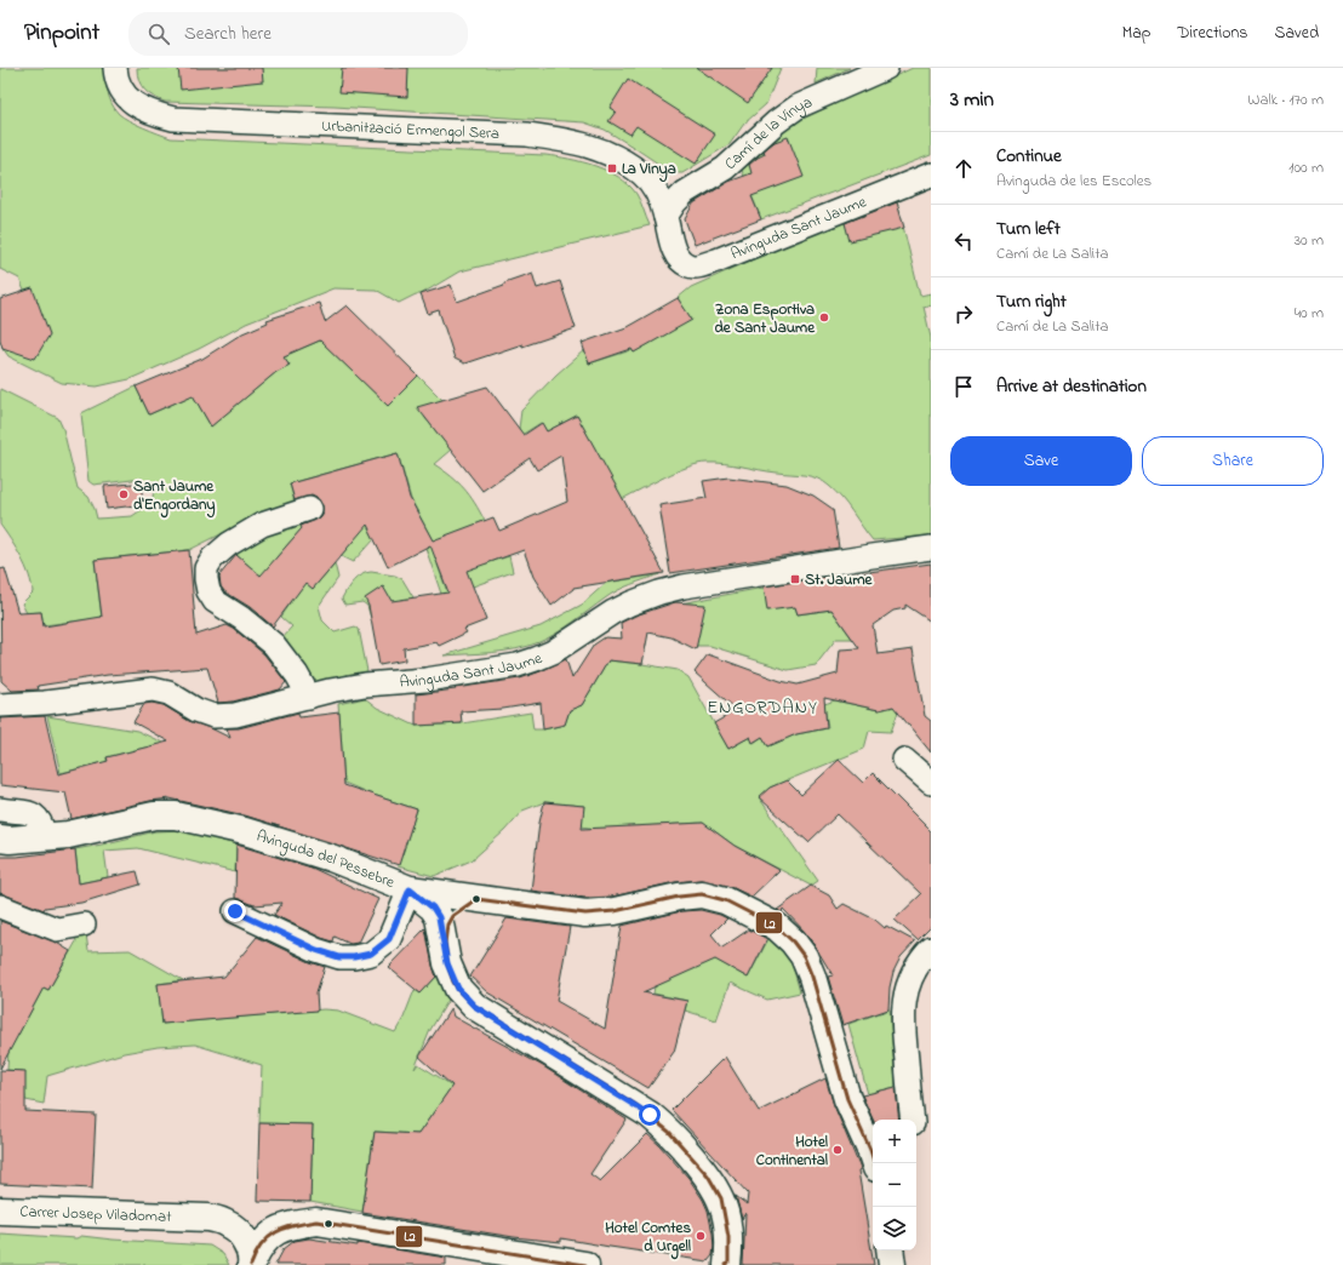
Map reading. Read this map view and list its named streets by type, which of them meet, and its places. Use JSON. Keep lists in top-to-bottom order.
{
  "streets": {
    "main road": ["Avinguda del Pessebre", "Carrer Josep Viladomat"],
    "street": ["Urbanització Ermengol Sera", "Camí de la Vinya", "Avinguda Sant Jaume"]
  },
  "crossings": [
    ["Urbanització Ermengol Sera", "Camí de la Vinya"],
    ["Urbanització Ermengol Sera", "Avinguda Sant Jaume"]
  ],
  "districts": ["ENGORDANY"],
  "places": {
    "transit": ["La Vinya", "St. Jaume"],
    "other": [
      "Zona Esportiva de Sant Jaume",
      "Sant Jaume d'Engordany",
      "Hotel Continental",
      "Hotel Comtes d Urgell"
    ]
  },
  "lines": ["transit line L2"],
  "page": {
    "header": "Pinpoint",
    "search": "Search here",
    "nav": ["Map", "Directions", "Saved"],
    "heading": ["3 min", "Walk · 170 m"],
    "list": [
      ["Continue", "Avinguda de les Escoles", "100 m"],
      ["Turn left", "Camí de La Salita", "30 m"],
      ["Turn right", "Camí de La Salita", "40 m"],
      "Arrive at destination"
    ],
    "buttons": ["Save", "Share"],
    "map_buttons": ["+", "−"]
  }
}
